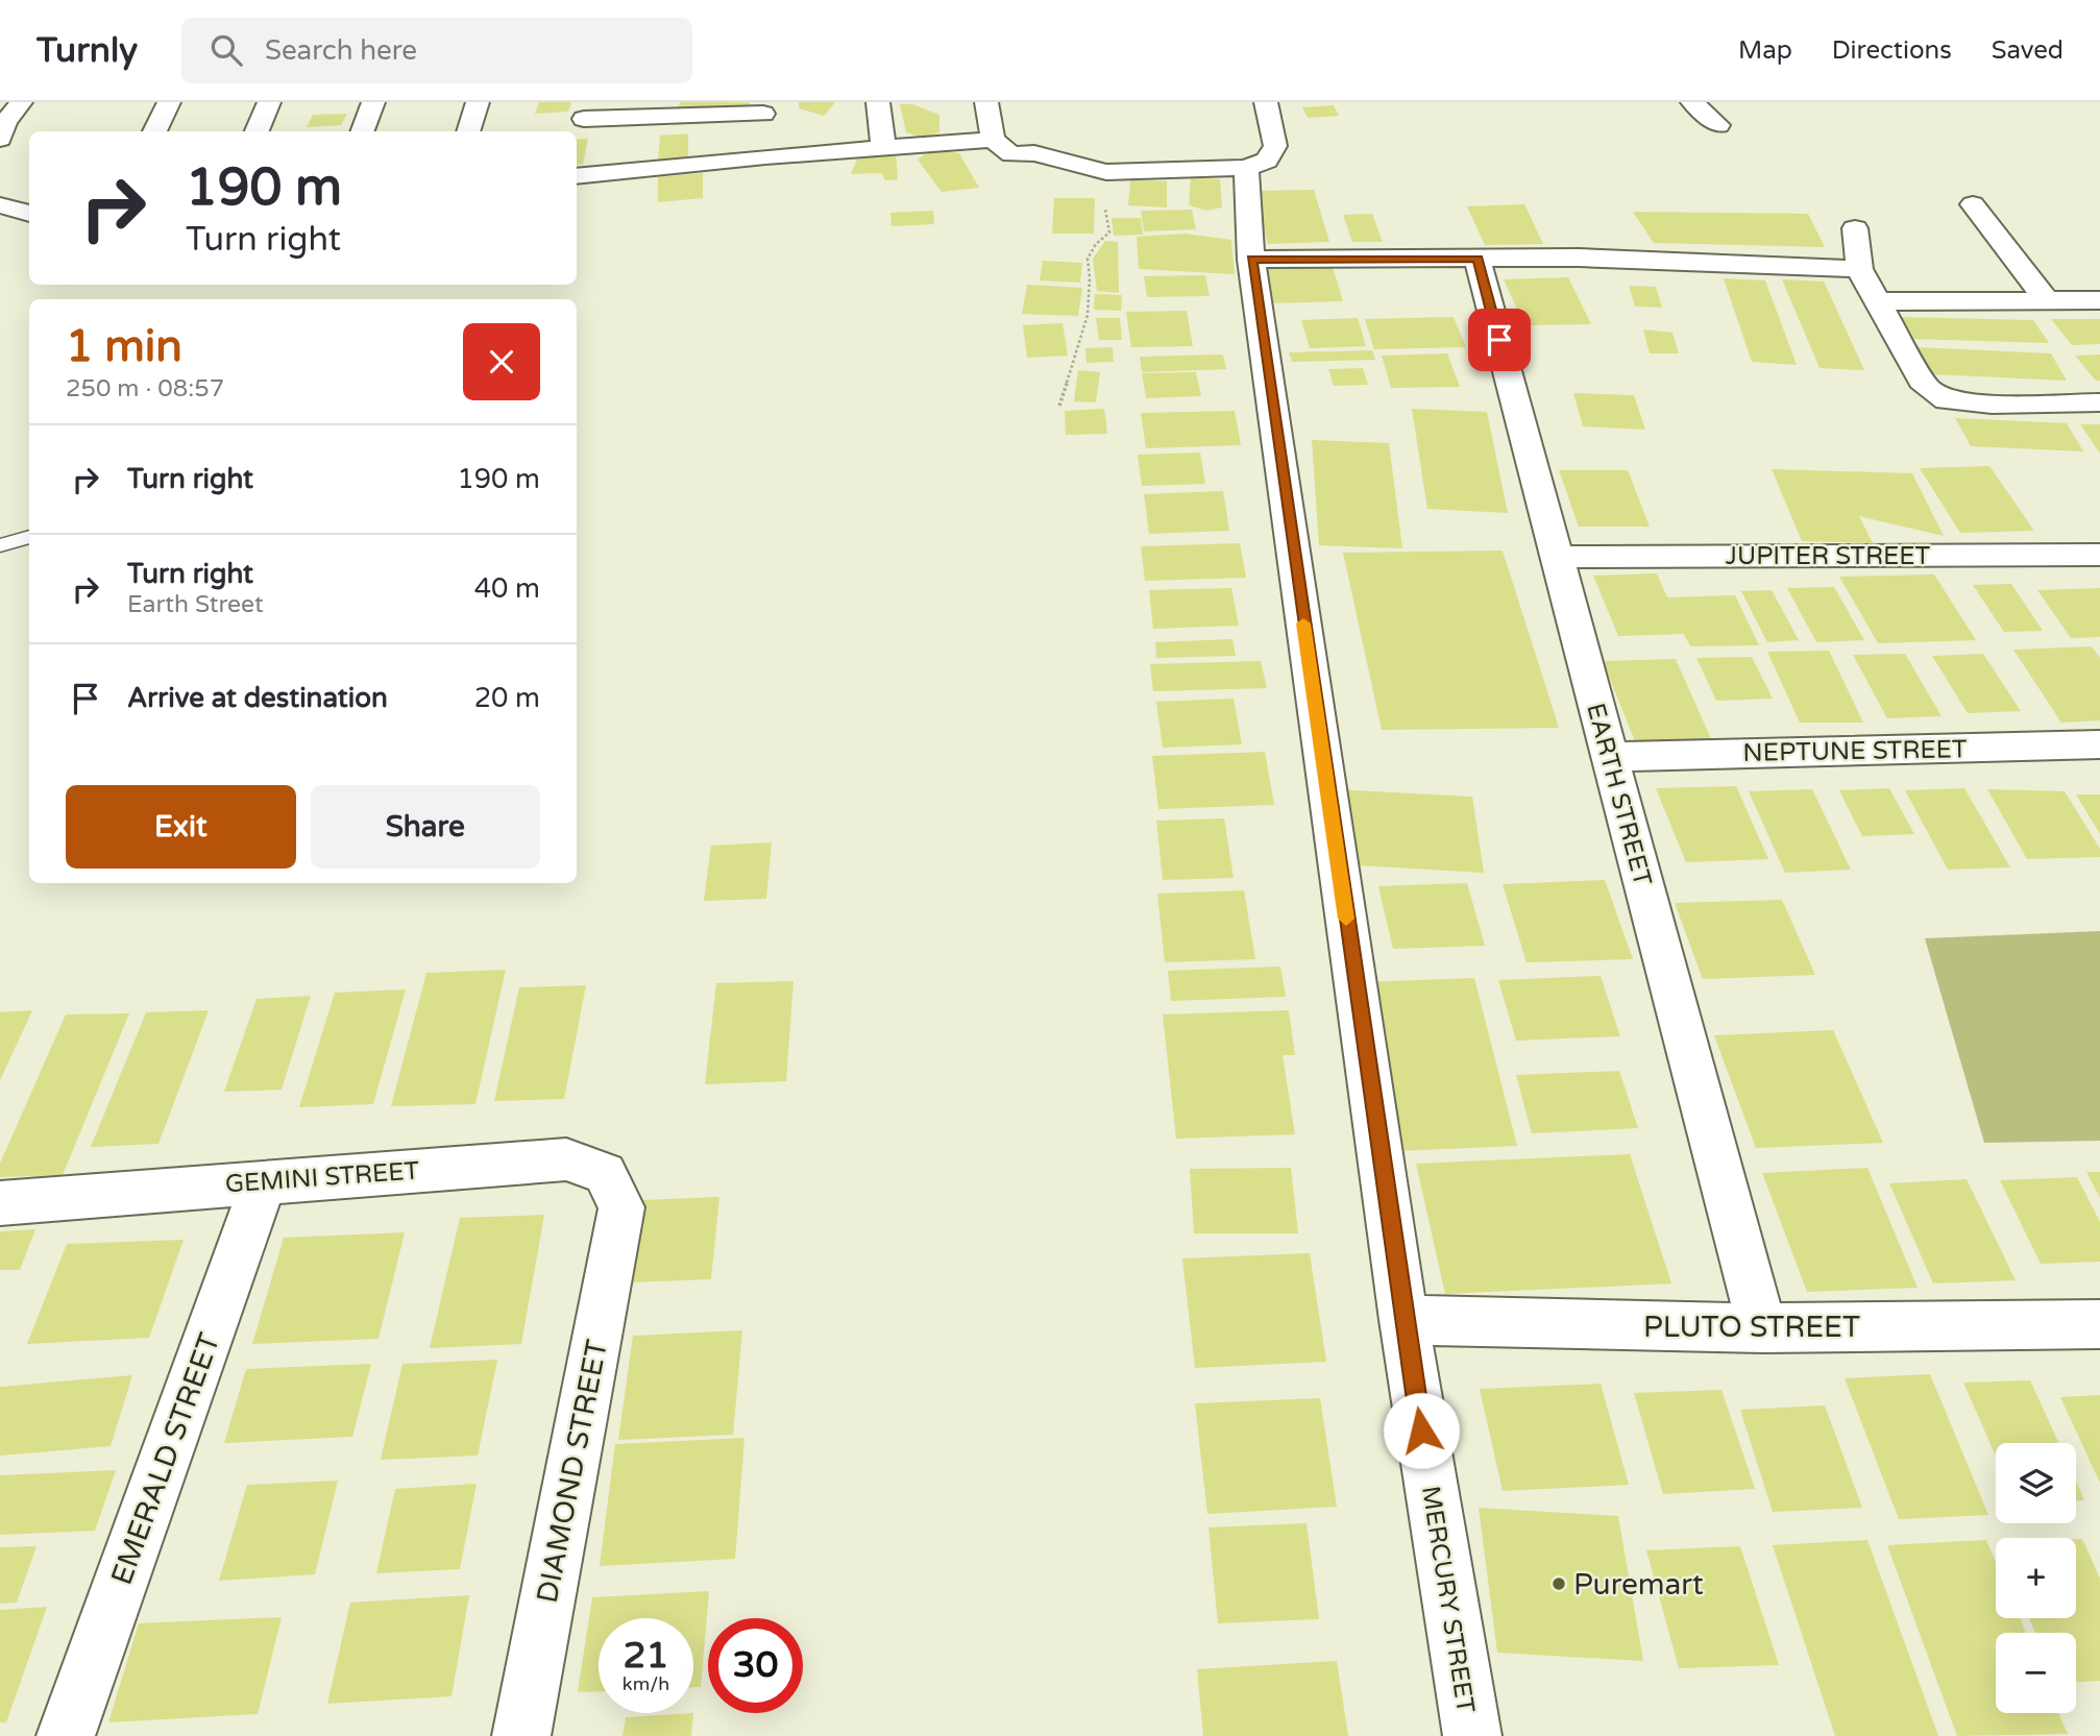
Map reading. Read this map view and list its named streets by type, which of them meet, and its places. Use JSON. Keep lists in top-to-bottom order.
{
  "streets": {
    "street": [
      "JUPITER STREET",
      "NEPTUNE STREET",
      "EARTH STREET",
      "GEMINI STREET",
      "PLUTO STREET",
      "EMERALD STREET",
      "DIAMOND STREET",
      "MERCURY STREET"
    ]
  },
  "crossings": [
    ["JUPITER STREET", "EARTH STREET"],
    ["NEPTUNE STREET", "EARTH STREET"],
    ["EARTH STREET", "PLUTO STREET"],
    ["GEMINI STREET", "EMERALD STREET"],
    ["GEMINI STREET", "DIAMOND STREET"],
    ["PLUTO STREET", "MERCURY STREET"]
  ],
  "places": ["Puremart"],
  "page": {
    "header": "Turnly",
    "search": "Search here",
    "nav": ["Map", "Directions", "Saved"],
    "turn": ["190 m", "Turn right"],
    "heading": ["1 min", "250 m · 08:57"],
    "list": [
      {
        "name": "Turn right",
        "value": "190 m"
      },
      {
        "name": "Turn right",
        "note": "Earth Street",
        "value": "40 m"
      },
      {
        "name": "Arrive at destination",
        "value": "20 m"
      }
    ],
    "buttons": ["Exit", "Share"],
    "map_buttons": ["+", "−"],
    "speed": "21 km/h",
    "limit": "30"
  }
}
